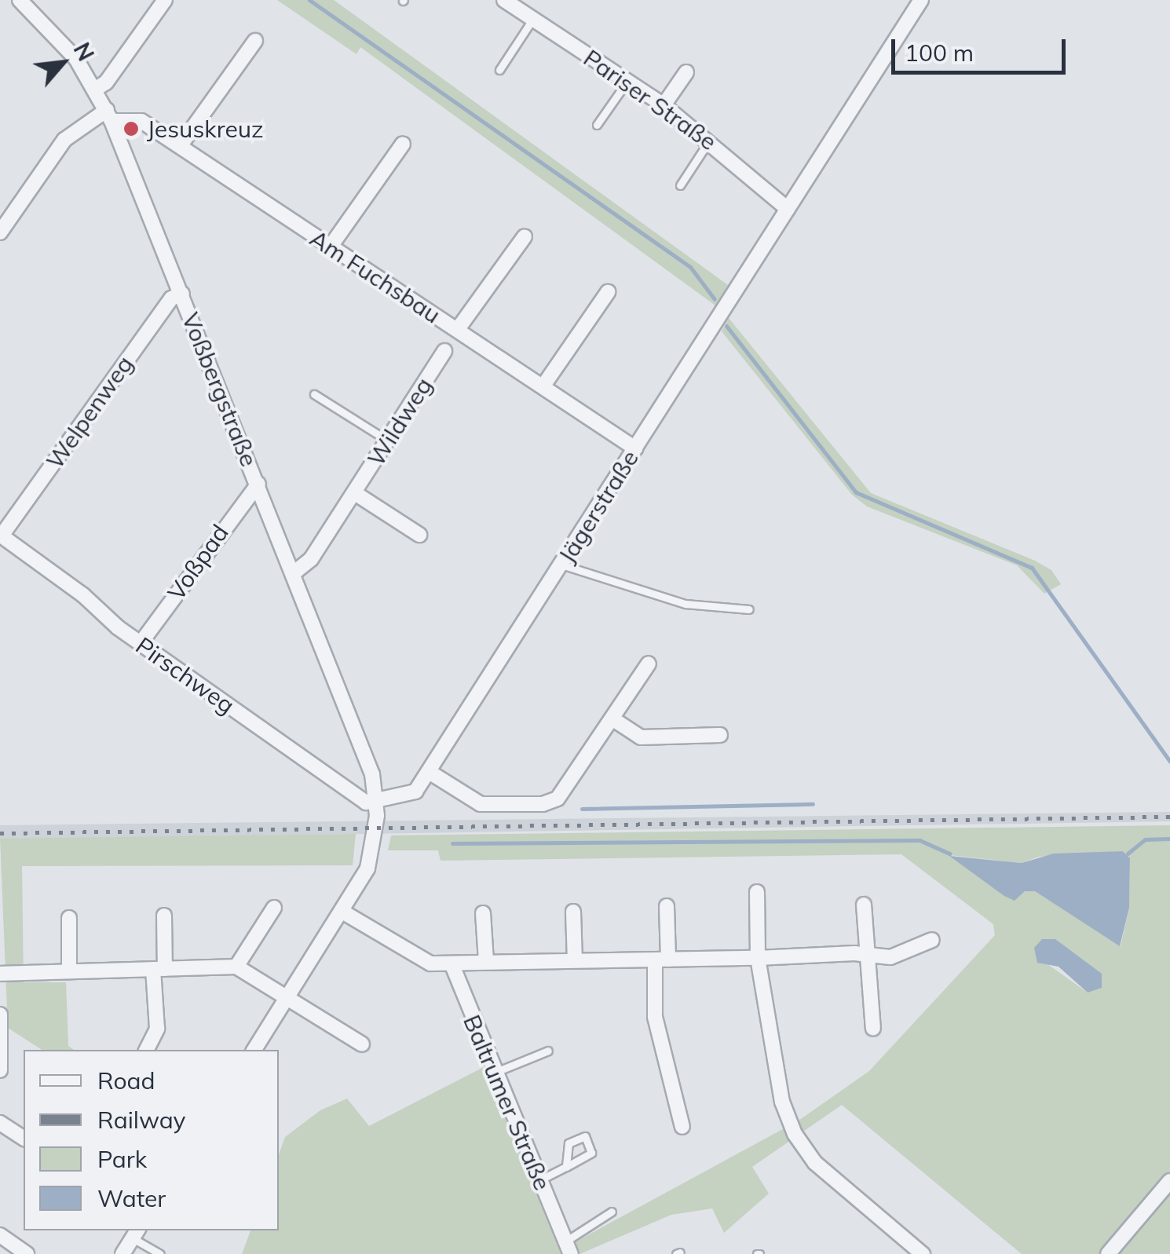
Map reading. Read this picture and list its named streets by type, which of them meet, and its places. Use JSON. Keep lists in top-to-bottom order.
{
  "streets": {
    "street": [
      "Pariser Straße",
      "Am Fuchsbau",
      "Voßbergstraße",
      "Welpenweg",
      "Wildweg",
      "Jägerstraße",
      "Voßpad",
      "Pirschweg",
      "Baltrumer Straße"
    ]
  },
  "crossings": [
    ["Pariser Straße", "Jägerstraße"],
    ["Am Fuchsbau", "Voßbergstraße"],
    ["Am Fuchsbau", "Jägerstraße"],
    ["Voßbergstraße", "Welpenweg"],
    ["Voßbergstraße", "Wildweg"],
    ["Voßbergstraße", "Jägerstraße"],
    ["Voßbergstraße", "Voßpad"],
    ["Voßbergstraße", "Pirschweg"],
    ["Welpenweg", "Pirschweg"],
    ["Jägerstraße", "Pirschweg"],
    ["Voßpad", "Pirschweg"]
  ],
  "places": ["Jesuskreuz"],
  "legend": [
    "Road",
    "Railway",
    "Park",
    "Water"
  ],
  "scale_bar": "100 m",
  "north": "top right"
}
